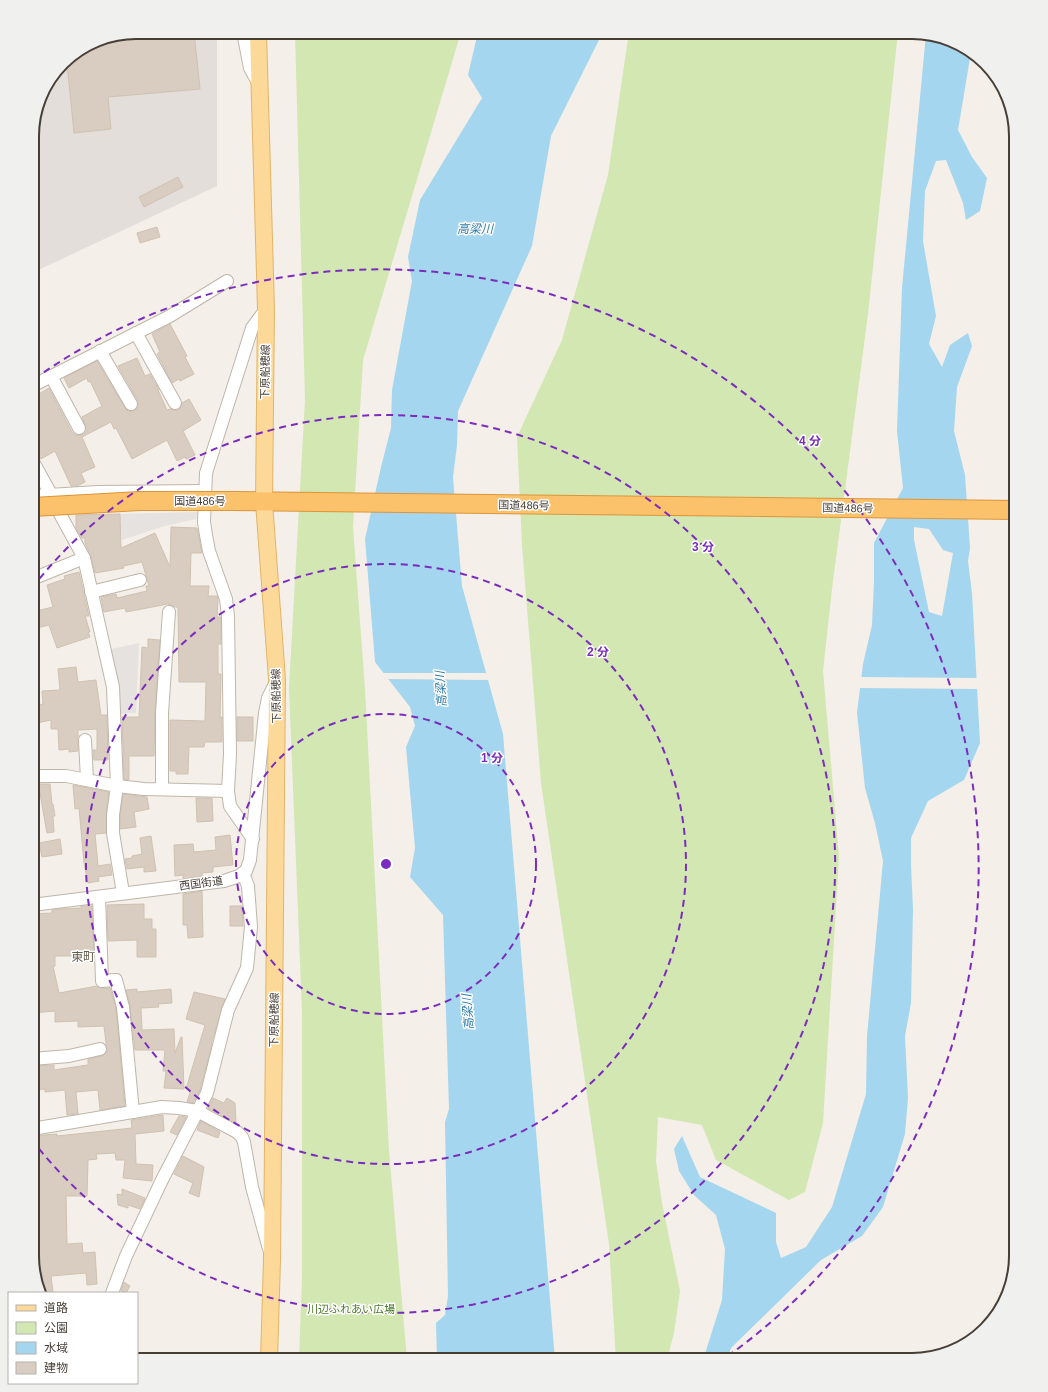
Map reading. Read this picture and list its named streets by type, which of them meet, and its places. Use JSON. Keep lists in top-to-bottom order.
{
  "streets": {
    "highway": ["国道486号"],
    "main road": ["下原船穂線"],
    "street": ["西国街道"]
  },
  "crossings": [
    ["下原船穂線", "国道486号"]
  ],
  "districts": ["東町"],
  "water": ["高梁川"],
  "parks": ["川辺ふれあい広場"],
  "legend": [
    "道路",
    "公園",
    "水域",
    "建物"
  ],
  "rings": [
    "4 分",
    "3 分",
    "2 分",
    "1 分"
  ]
}
